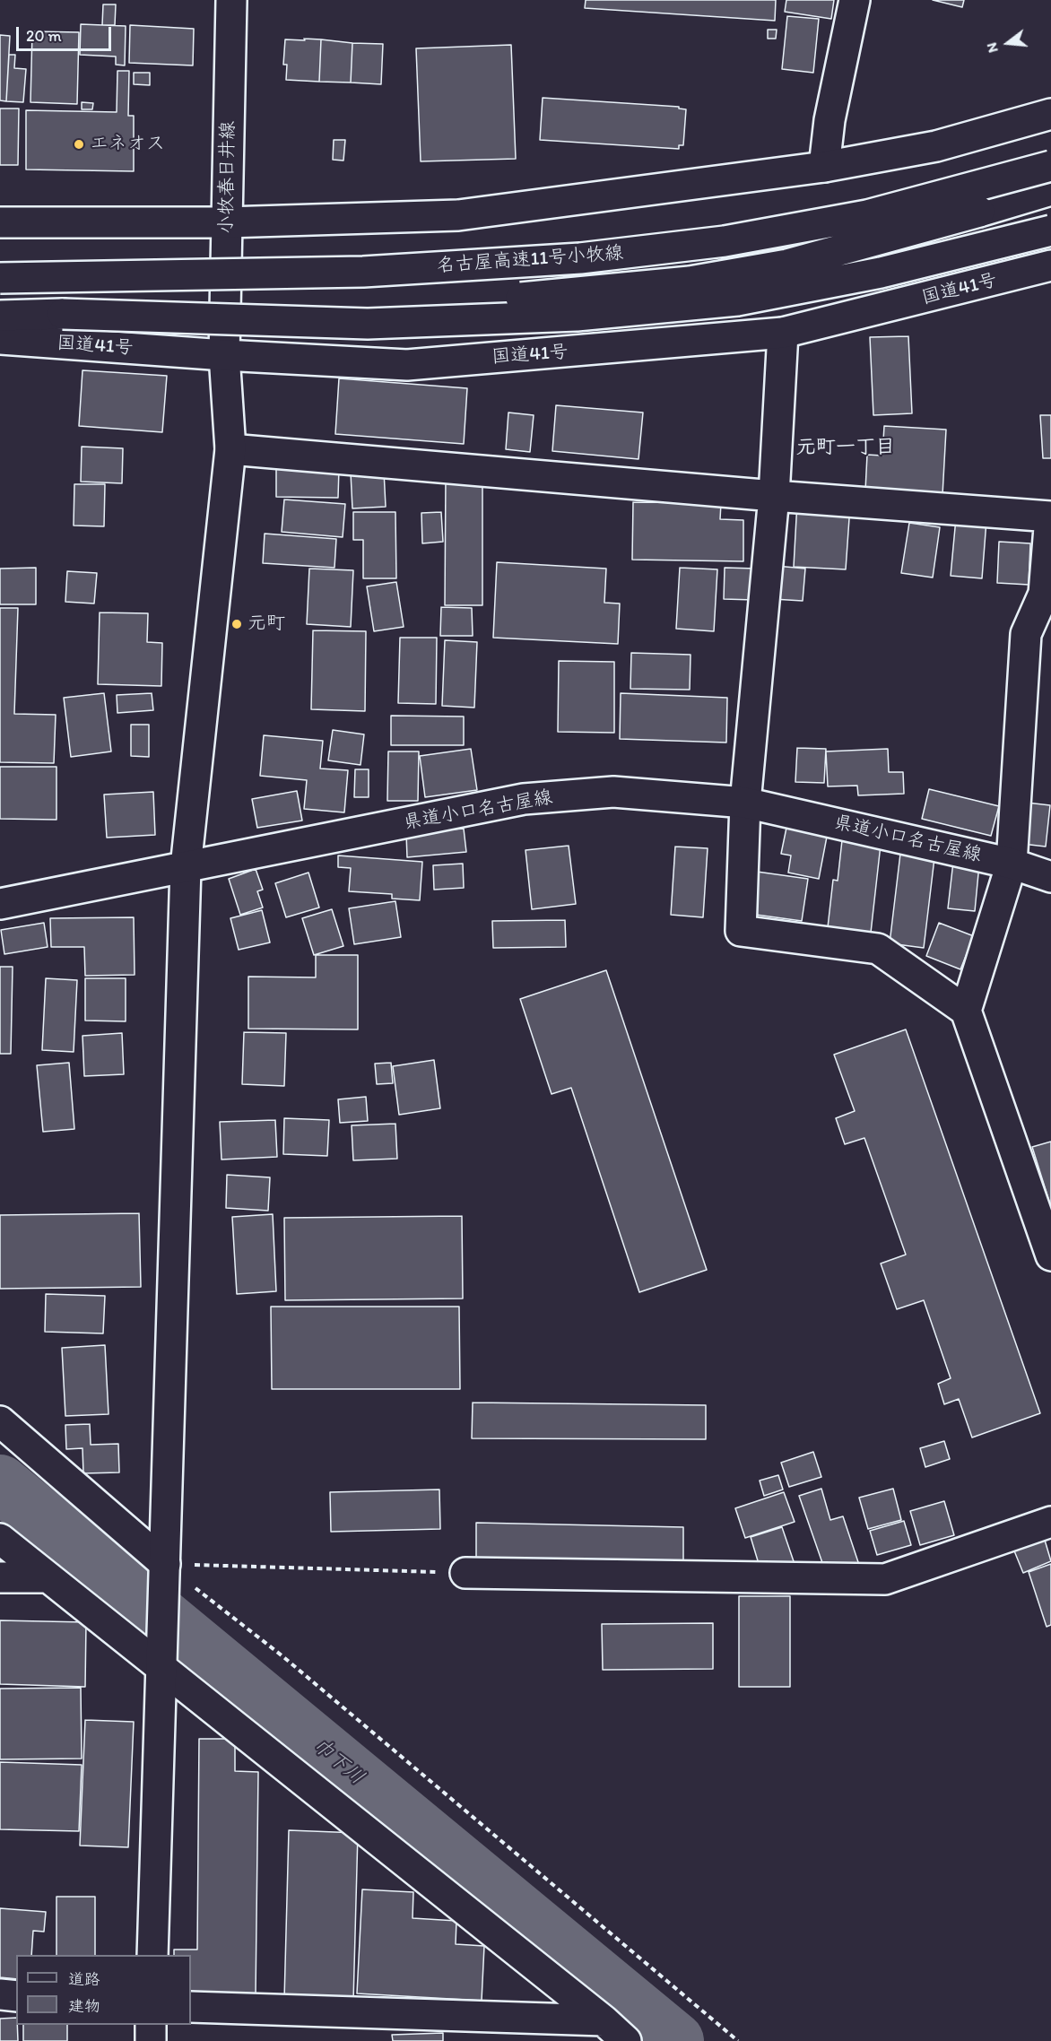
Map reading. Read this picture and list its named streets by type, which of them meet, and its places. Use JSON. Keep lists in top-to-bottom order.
{
  "streets": {
    "main road": [
      "小牧春日井線",
      "名古屋高速11号小牧線",
      "国道41号",
      "県道小口名古屋線"
    ]
  },
  "crossings": [
    ["小牧春日井線", "国道41号"],
    ["小牧春日井線", "県道小口名古屋線"]
  ],
  "districts": ["元町一丁目"],
  "water": ["巾下川"],
  "places": ["エネオス", "元町"],
  "legend": ["道路", "建物"],
  "scale_bar": "20 m",
  "north": "left"
}
